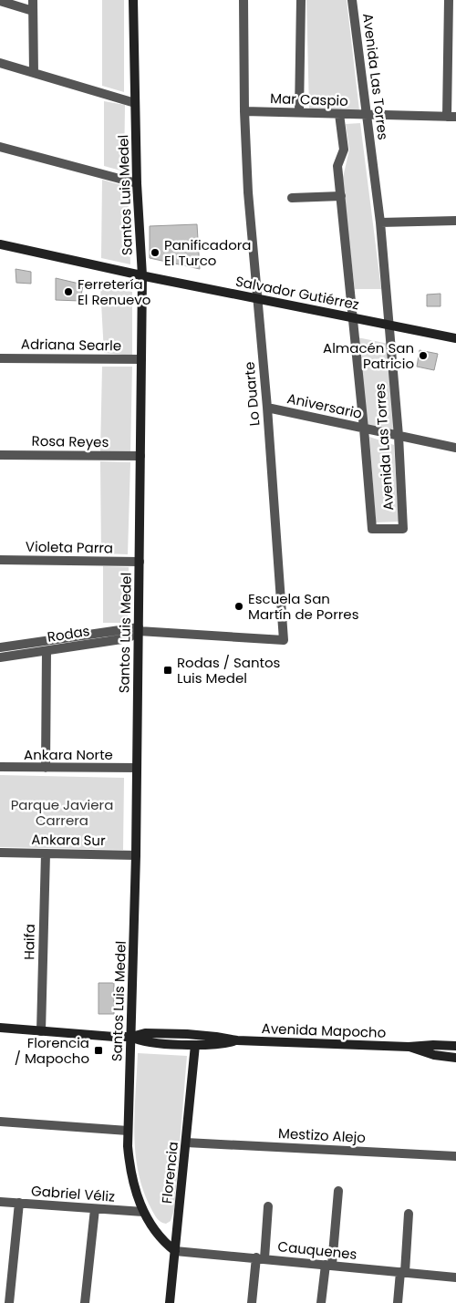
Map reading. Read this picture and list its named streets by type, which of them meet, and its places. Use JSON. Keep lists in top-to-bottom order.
{
  "streets": {
    "street": [
      "Avenida Las Torres",
      "Mar Caspio",
      "Santos Luis Medel",
      "Salvador Gutiérrez",
      "Adriana Searle",
      "Lo Duarte",
      "Aniversario",
      "Rosa Reyes",
      "Violeta Parra",
      "Rodas",
      "Ankara Norte",
      "Ankara Sur",
      "Haifa",
      "Avenida Mapocho",
      "Mestizo Alejo",
      "Florencia",
      "Gabriel Véliz",
      "Cauquenes"
    ]
  },
  "crossings": [
    ["Avenida Las Torres", "Mar Caspio"],
    ["Avenida Las Torres", "Salvador Gutiérrez"],
    ["Avenida Las Torres", "Aniversario"],
    ["Mar Caspio", "Lo Duarte"],
    ["Santos Luis Medel", "Salvador Gutiérrez"],
    ["Santos Luis Medel", "Adriana Searle"],
    ["Santos Luis Medel", "Lo Duarte"],
    ["Santos Luis Medel", "Rosa Reyes"],
    ["Santos Luis Medel", "Violeta Parra"],
    ["Santos Luis Medel", "Rodas"],
    ["Santos Luis Medel", "Ankara Norte"],
    ["Santos Luis Medel", "Ankara Sur"],
    ["Santos Luis Medel", "Avenida Mapocho"],
    ["Santos Luis Medel", "Florencia"],
    ["Santos Luis Medel", "Gabriel Véliz"],
    ["Santos Luis Medel", "Cauquenes"],
    ["Salvador Gutiérrez", "Lo Duarte"],
    ["Lo Duarte", "Aniversario"],
    ["Lo Duarte", "Rodas"],
    ["Ankara Sur", "Haifa"],
    ["Haifa", "Avenida Mapocho"],
    ["Avenida Mapocho", "Florencia"],
    ["Mestizo Alejo", "Florencia"],
    ["Florencia", "Cauquenes"]
  ],
  "parks": ["Parque Javiera Carrera"],
  "places": {
    "other": [
      "Panificadora El Turco",
      "Ferretería El Renuevo",
      "Almacén San Patricio",
      "Escuela San Martín de Porres"
    ],
    "transit": ["Rodas / Santos Luis Medel", "Florencia / Mapocho"]
  }
}
